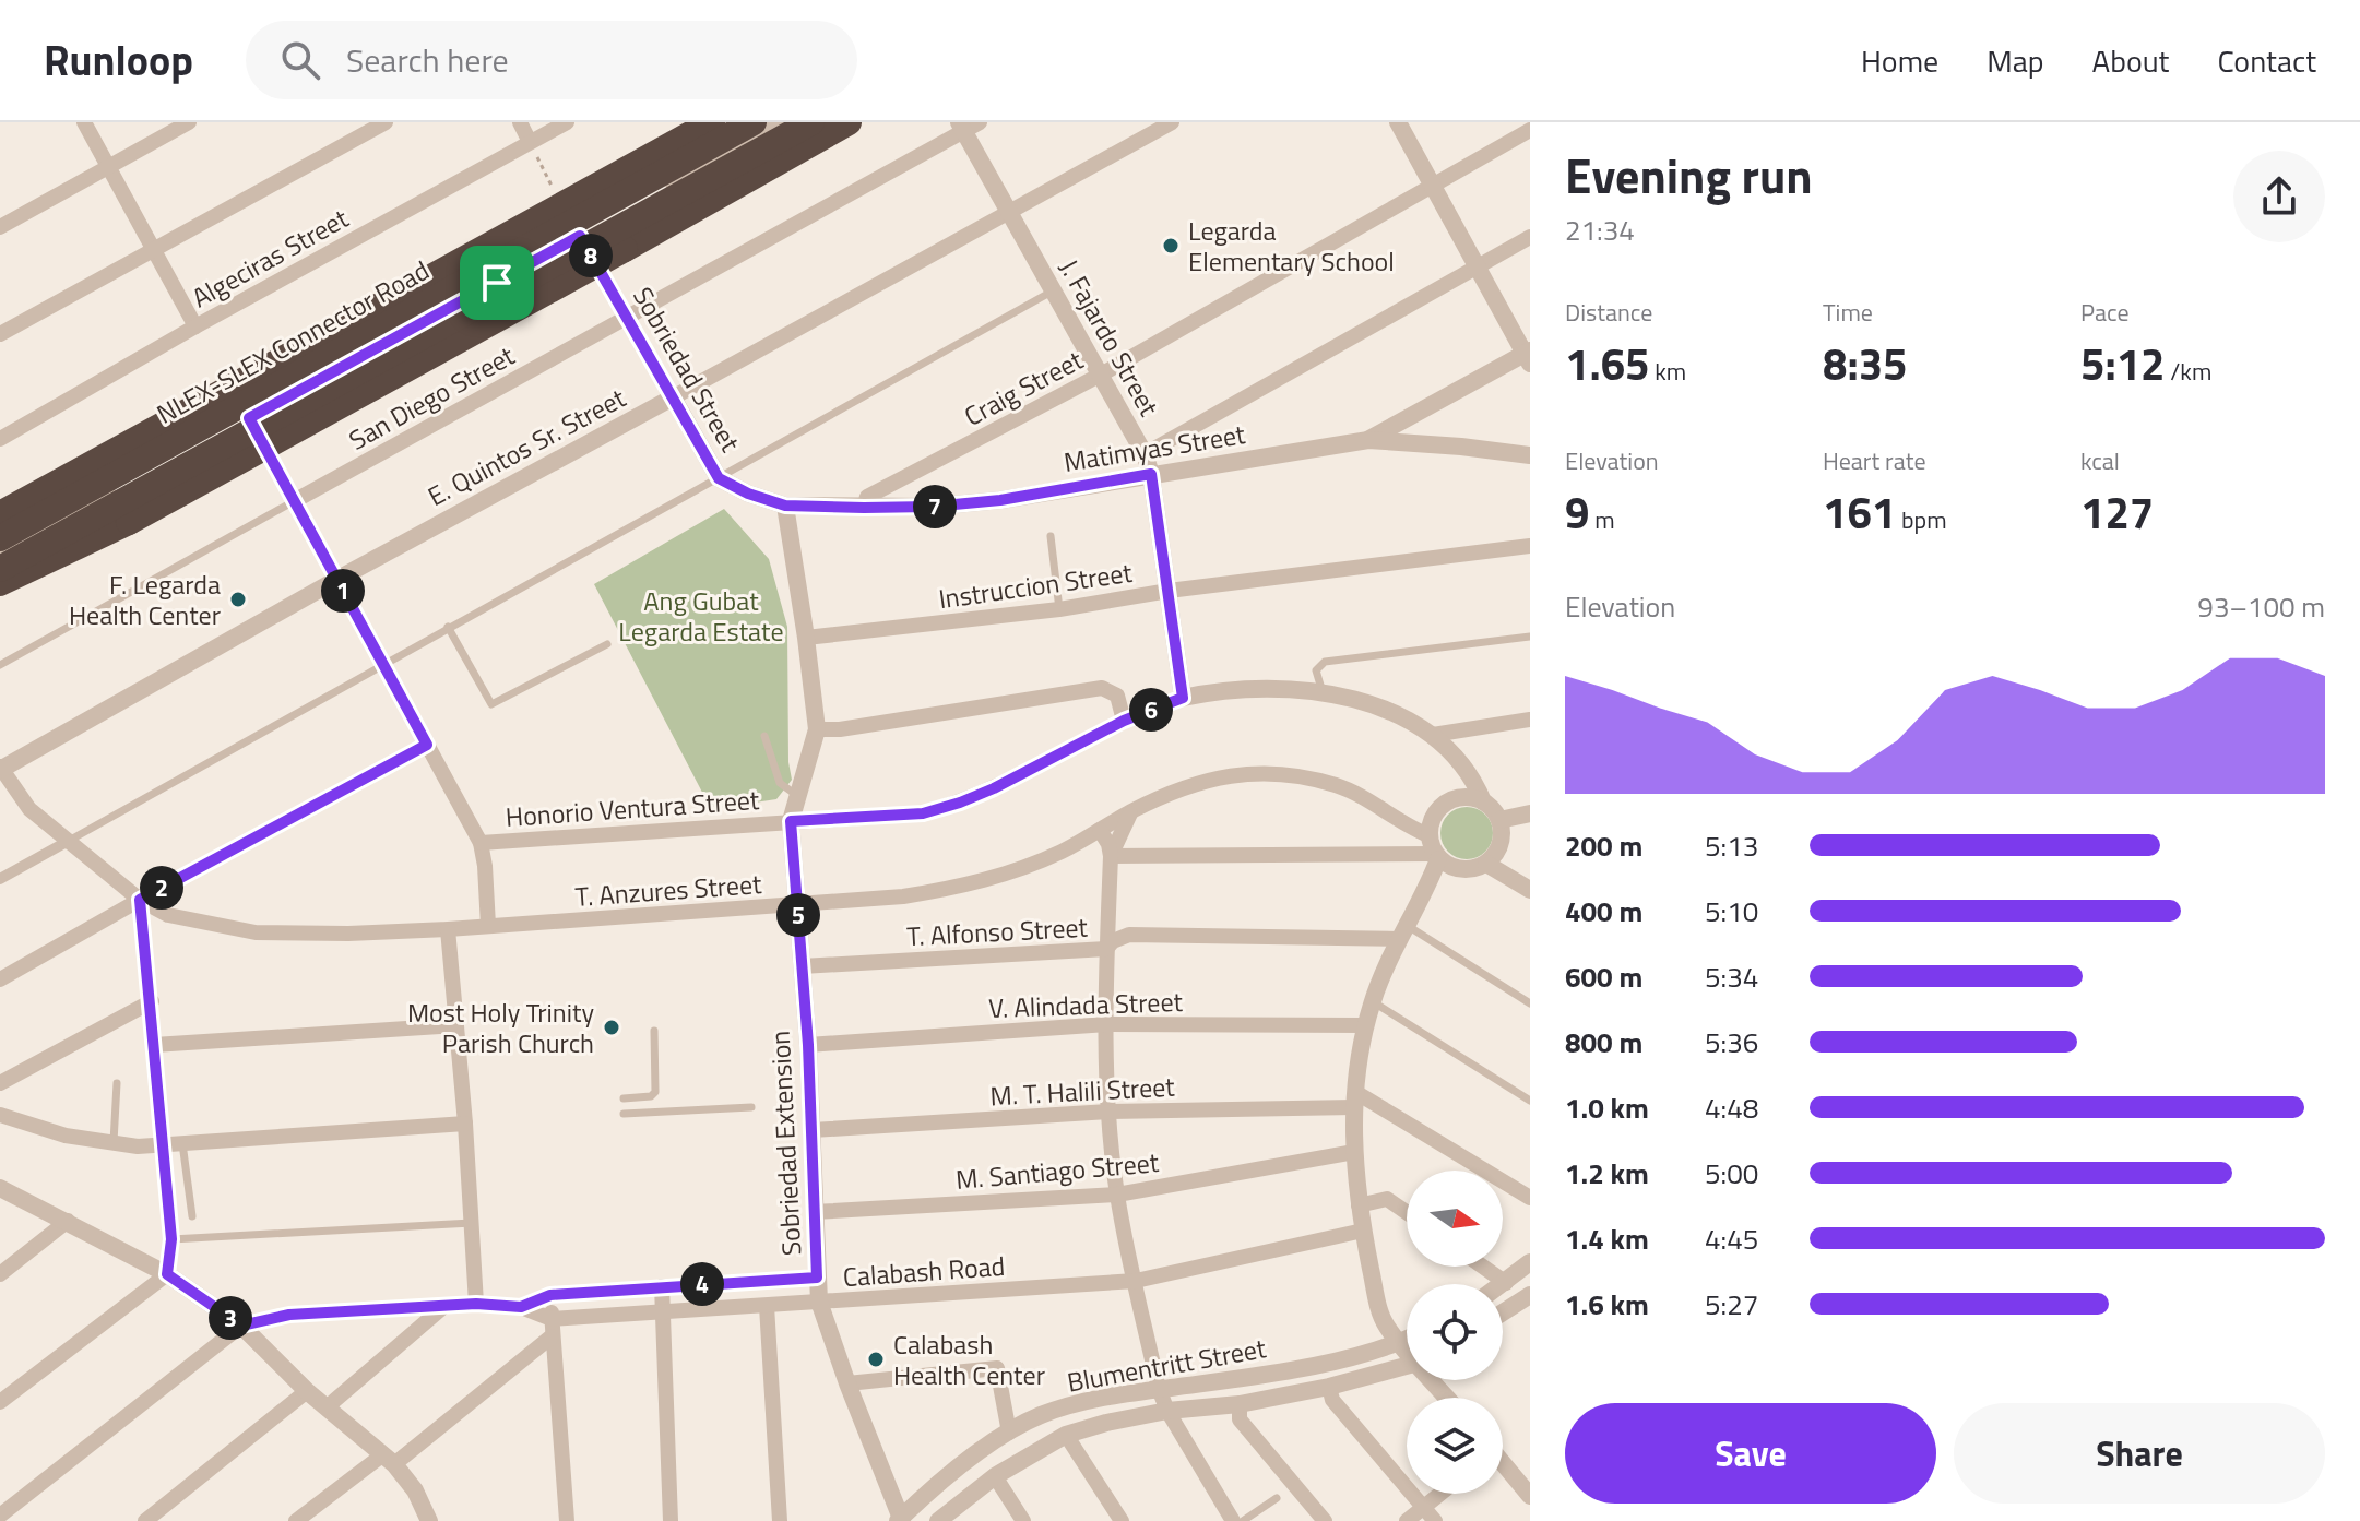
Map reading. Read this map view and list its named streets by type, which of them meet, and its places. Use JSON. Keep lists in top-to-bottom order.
{
  "streets": {
    "highway": ["NLEX-SLEX Connector Road"],
    "street": [
      "Algeciras Street",
      "J. Fajardo Street",
      "Sobriedad Street",
      "Craig Street",
      "San Diego Street",
      "E. Quintos Sr. Street",
      "Matimyas Street",
      "Instruccion Street",
      "Honorio Ventura Street",
      "T. Anzures Street",
      "T. Alfonso Street",
      "V. Alindada Street",
      "M. T. Halili Street",
      "Sobriedad Extension",
      "M. Santiago Street",
      "Calabash Road",
      "Blumentritt Street"
    ]
  },
  "crossings": [
    ["J. Fajardo Street", "Craig Street"],
    ["J. Fajardo Street", "San Diego Street"],
    ["J. Fajardo Street", "E. Quintos Sr. Street"],
    ["J. Fajardo Street", "Matimyas Street"],
    ["J. Fajardo Street", "Instruccion Street"],
    ["J. Fajardo Street", "Honorio Ventura Street"],
    ["Sobriedad Street", "San Diego Street"],
    ["Sobriedad Street", "E. Quintos Sr. Street"],
    ["Sobriedad Street", "Matimyas Street"],
    ["Craig Street", "Matimyas Street"],
    ["E. Quintos Sr. Street", "T. Anzures Street"],
    ["T. Anzures Street", "Sobriedad Extension"],
    ["T. Alfonso Street", "Sobriedad Extension"],
    ["V. Alindada Street", "Sobriedad Extension"],
    ["M. T. Halili Street", "Sobriedad Extension"],
    ["Sobriedad Extension", "M. Santiago Street"],
    ["Sobriedad Extension", "Calabash Road"],
    ["Sobriedad Extension", "Blumentritt Street"]
  ],
  "parks": ["Ang Gubat Legarda Estate"],
  "places": [
    "Legarda Elementary School",
    "F. Legarda Health Center",
    "Most Holy Trinity Parish Church",
    "Calabash Health Center"
  ],
  "north": "right",
  "page": {
    "header": "Runloop",
    "search": "Search here",
    "nav": [
      "Home",
      "Map",
      "About",
      "Contact"
    ],
    "heading": ["Evening run", "21:34"],
    "pins": [
      "8",
      "7",
      "1",
      "6",
      "2",
      "5",
      "4",
      "3"
    ],
    "stats": [
      ["Distance", "1.65 km"],
      ["Time", "8:35"],
      ["Pace", "5:12 /km"],
      ["Elevation", "9 m"],
      ["Heart rate", "161 bpm"],
      ["kcal", "127"]
    ],
    "chart": ["Elevation", "93–100 m"],
    "list": [
      {
        "name": "200 m",
        "note": "5:13"
      },
      {
        "name": "400 m",
        "note": "5:10"
      },
      {
        "name": "600 m",
        "note": "5:34"
      },
      {
        "name": "800 m",
        "note": "5:36"
      },
      {
        "name": "1.0 km",
        "note": "4:48"
      },
      {
        "name": "1.2 km",
        "note": "5:00"
      },
      {
        "name": "1.4 km",
        "note": "4:45"
      },
      {
        "name": "1.6 km",
        "note": "5:27"
      }
    ],
    "buttons": ["Save", "Share"]
  }
}
